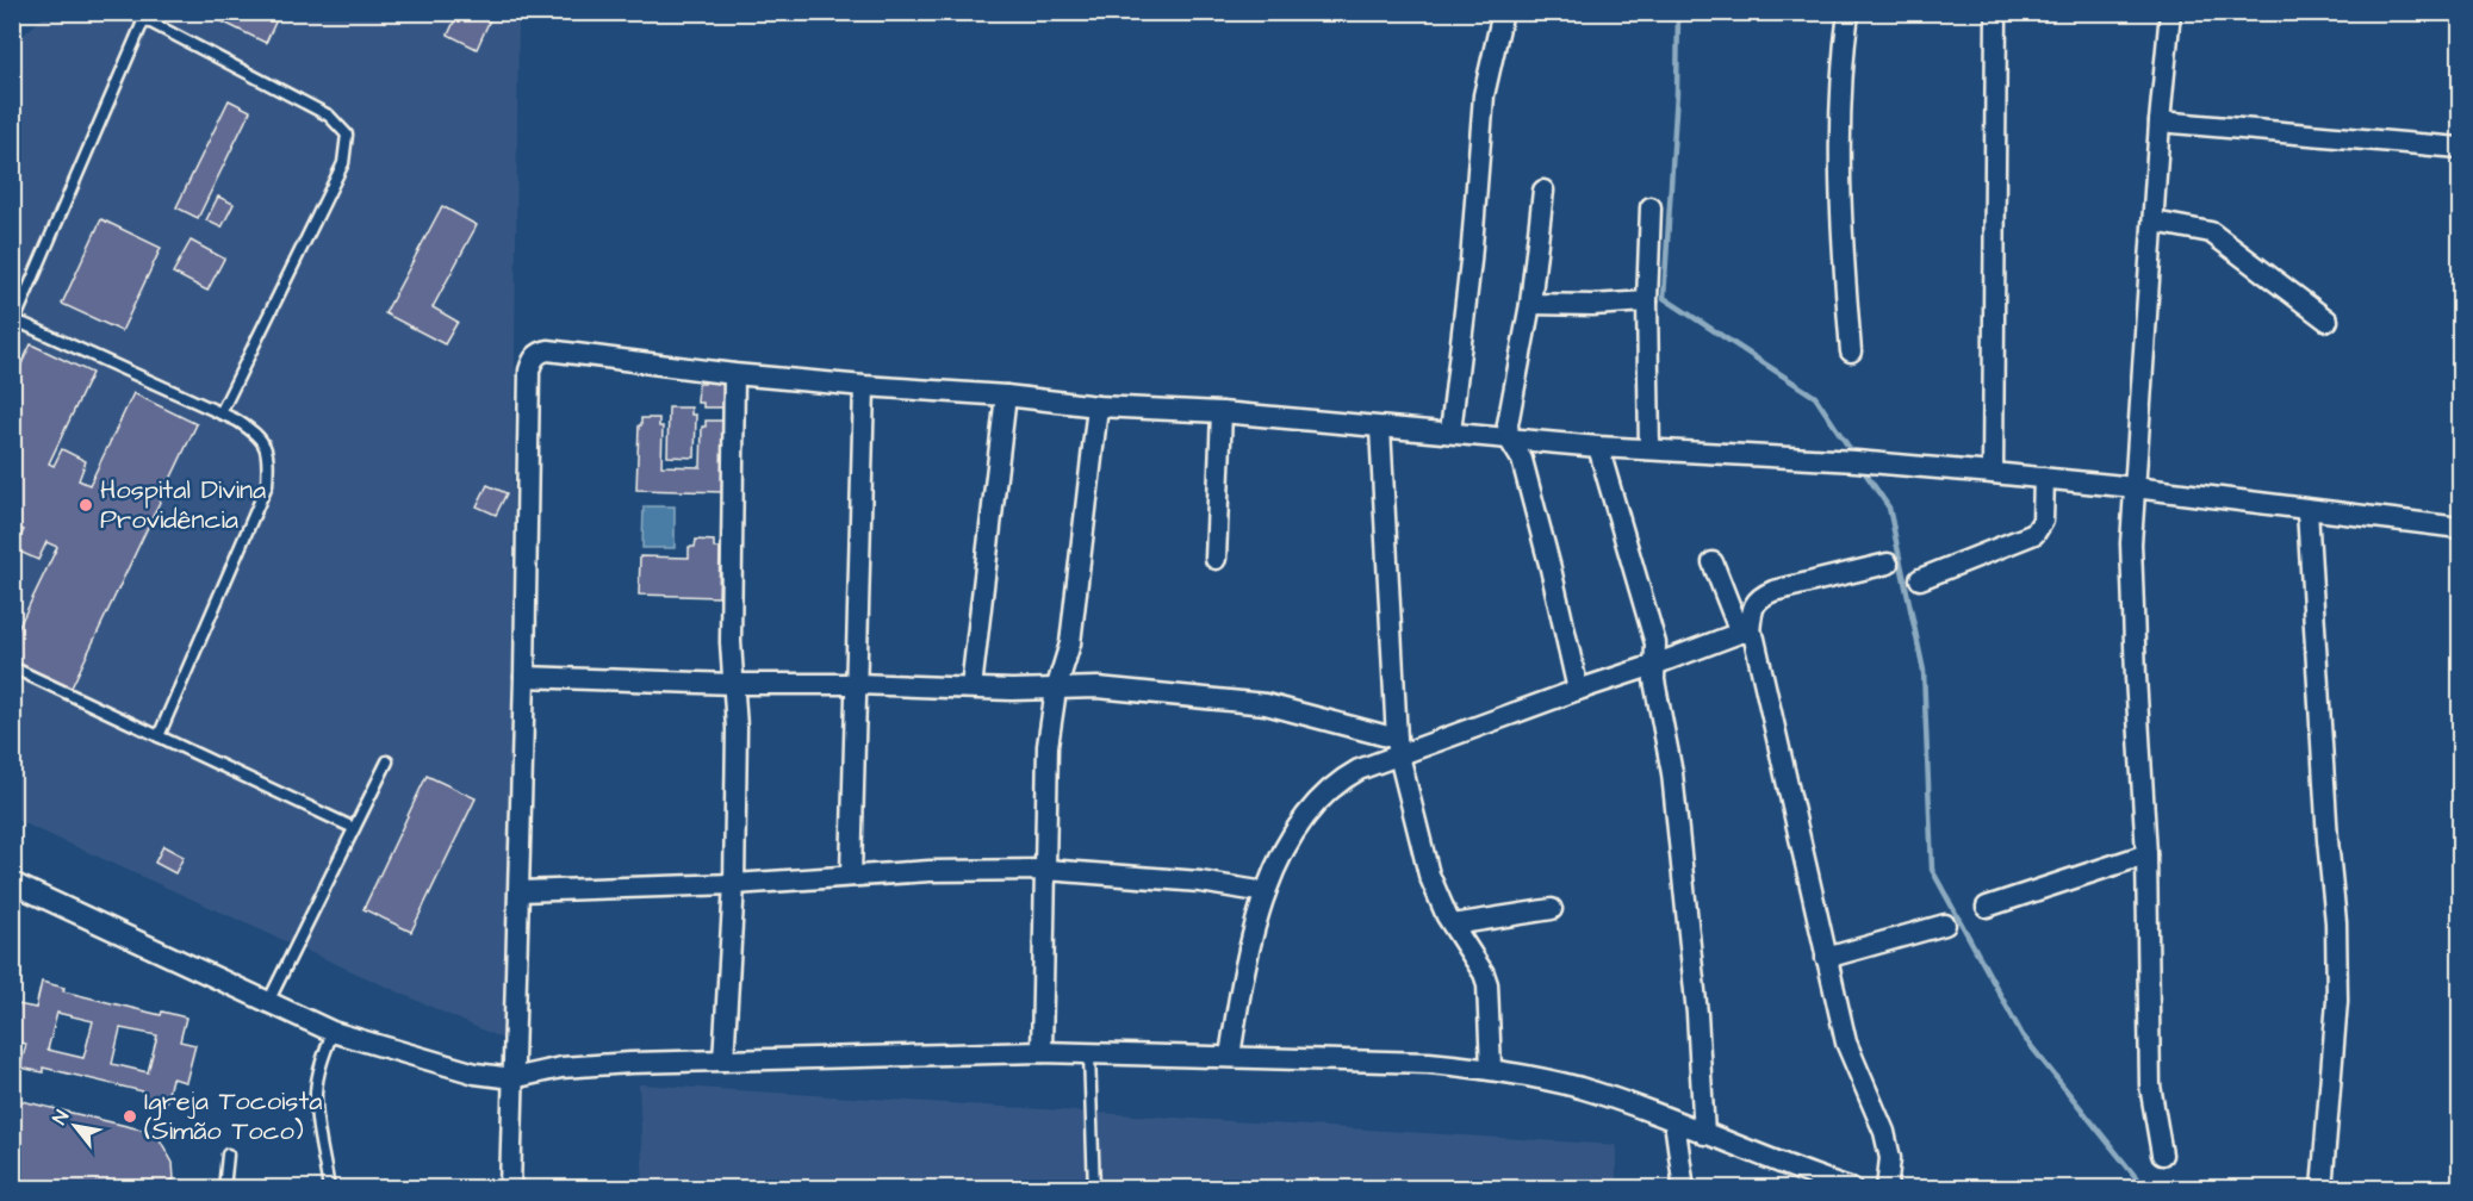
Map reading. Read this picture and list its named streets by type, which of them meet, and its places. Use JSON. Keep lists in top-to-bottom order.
{
  "places": ["Hospital Divina Providência", "Igreja Tocoista (Simão Toco)"],
  "north": "top left"
}
